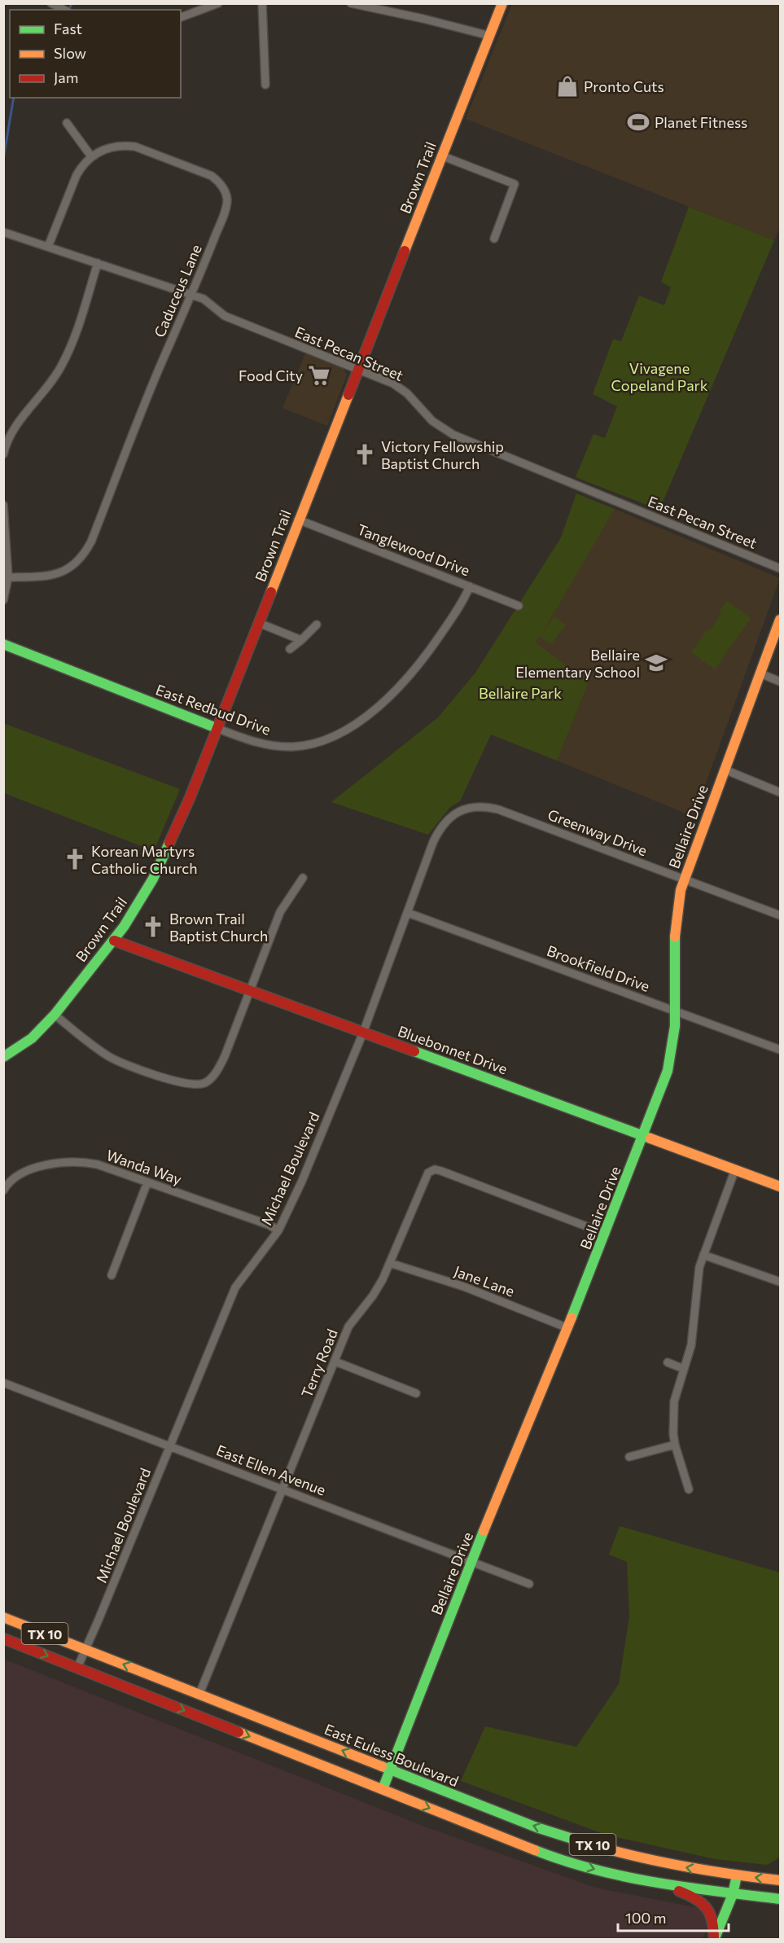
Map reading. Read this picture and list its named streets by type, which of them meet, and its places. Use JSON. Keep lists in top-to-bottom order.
{
  "streets": {
    "main road": [
      "Brown Trail",
      "East Redbud Drive",
      "Bellaire Drive",
      "Bluebonnet Drive",
      "TX 10",
      "East Euless Boulevard"
    ],
    "street": [
      "Caduceus Lane",
      "East Pecan Street",
      "Tanglewood Drive",
      "Greenway Drive",
      "Brookfield Drive",
      "Wanda Way",
      "Michael Boulevard",
      "Jane Lane",
      "Terry Road",
      "East Ellen Avenue"
    ]
  },
  "crossings": [
    ["Brown Trail", "East Pecan Street"],
    ["Brown Trail", "Tanglewood Drive"],
    ["Brown Trail", "East Redbud Drive"],
    ["Brown Trail", "Bluebonnet Drive"],
    ["Caduceus Lane", "East Pecan Street"],
    ["Tanglewood Drive", "East Redbud Drive"],
    ["Bellaire Drive", "Greenway Drive"],
    ["Bellaire Drive", "Brookfield Drive"],
    ["Bellaire Drive", "Bluebonnet Drive"],
    ["Bellaire Drive", "Jane Lane"],
    ["Bellaire Drive", "Terry Road"],
    ["Bellaire Drive", "East Ellen Avenue"],
    ["Bellaire Drive", "TX 10"],
    ["Bellaire Drive", "East Euless Boulevard"],
    ["Greenway Drive", "Michael Boulevard"],
    ["Brookfield Drive", "Michael Boulevard"],
    ["Bluebonnet Drive", "Michael Boulevard"],
    ["Wanda Way", "Michael Boulevard"],
    ["Michael Boulevard", "East Ellen Avenue"],
    ["Michael Boulevard", "TX 10"],
    ["Michael Boulevard", "East Euless Boulevard"],
    ["Jane Lane", "Terry Road"],
    ["Terry Road", "East Ellen Avenue"],
    ["Terry Road", "East Euless Boulevard"]
  ],
  "parks": ["Vivagene Copeland Park", "Bellaire Park"],
  "places": {
    "shop": ["Pronto Cuts"],
    "sports": ["Planet Fitness"],
    "supermarket": ["Food City"],
    "church": ["Victory Fellowship Baptist Church", "Korean Martyrs Catholic Church", "Brown Trail Baptist Church"],
    "school or university": ["Bellaire Elementary School"]
  },
  "legend": ["Fast", "Slow", "Jam"],
  "scale_bar": "100 m"
}
